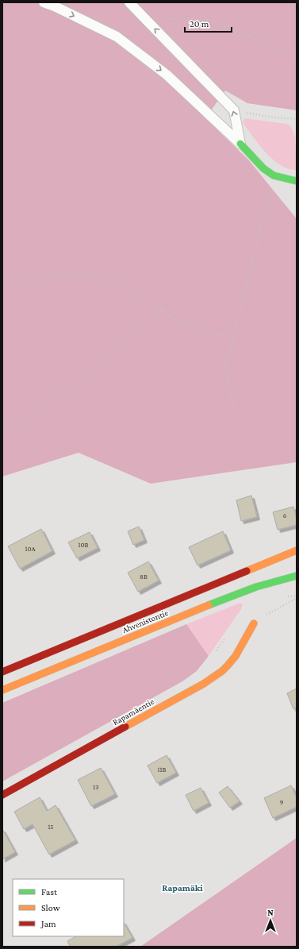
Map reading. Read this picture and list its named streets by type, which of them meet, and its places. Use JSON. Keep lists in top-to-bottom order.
{
  "streets": {
    "street": ["Ahvenistontie", "Rapamäentie"]
  },
  "districts": ["Rapamäki"],
  "house_numbers": [
    "6",
    "10B",
    "10A",
    "8B",
    "11B",
    "13",
    "9",
    "15"
  ],
  "legend": ["Fast", "Slow", "Jam"],
  "scale_bar": "20 m",
  "north": "top"
}
